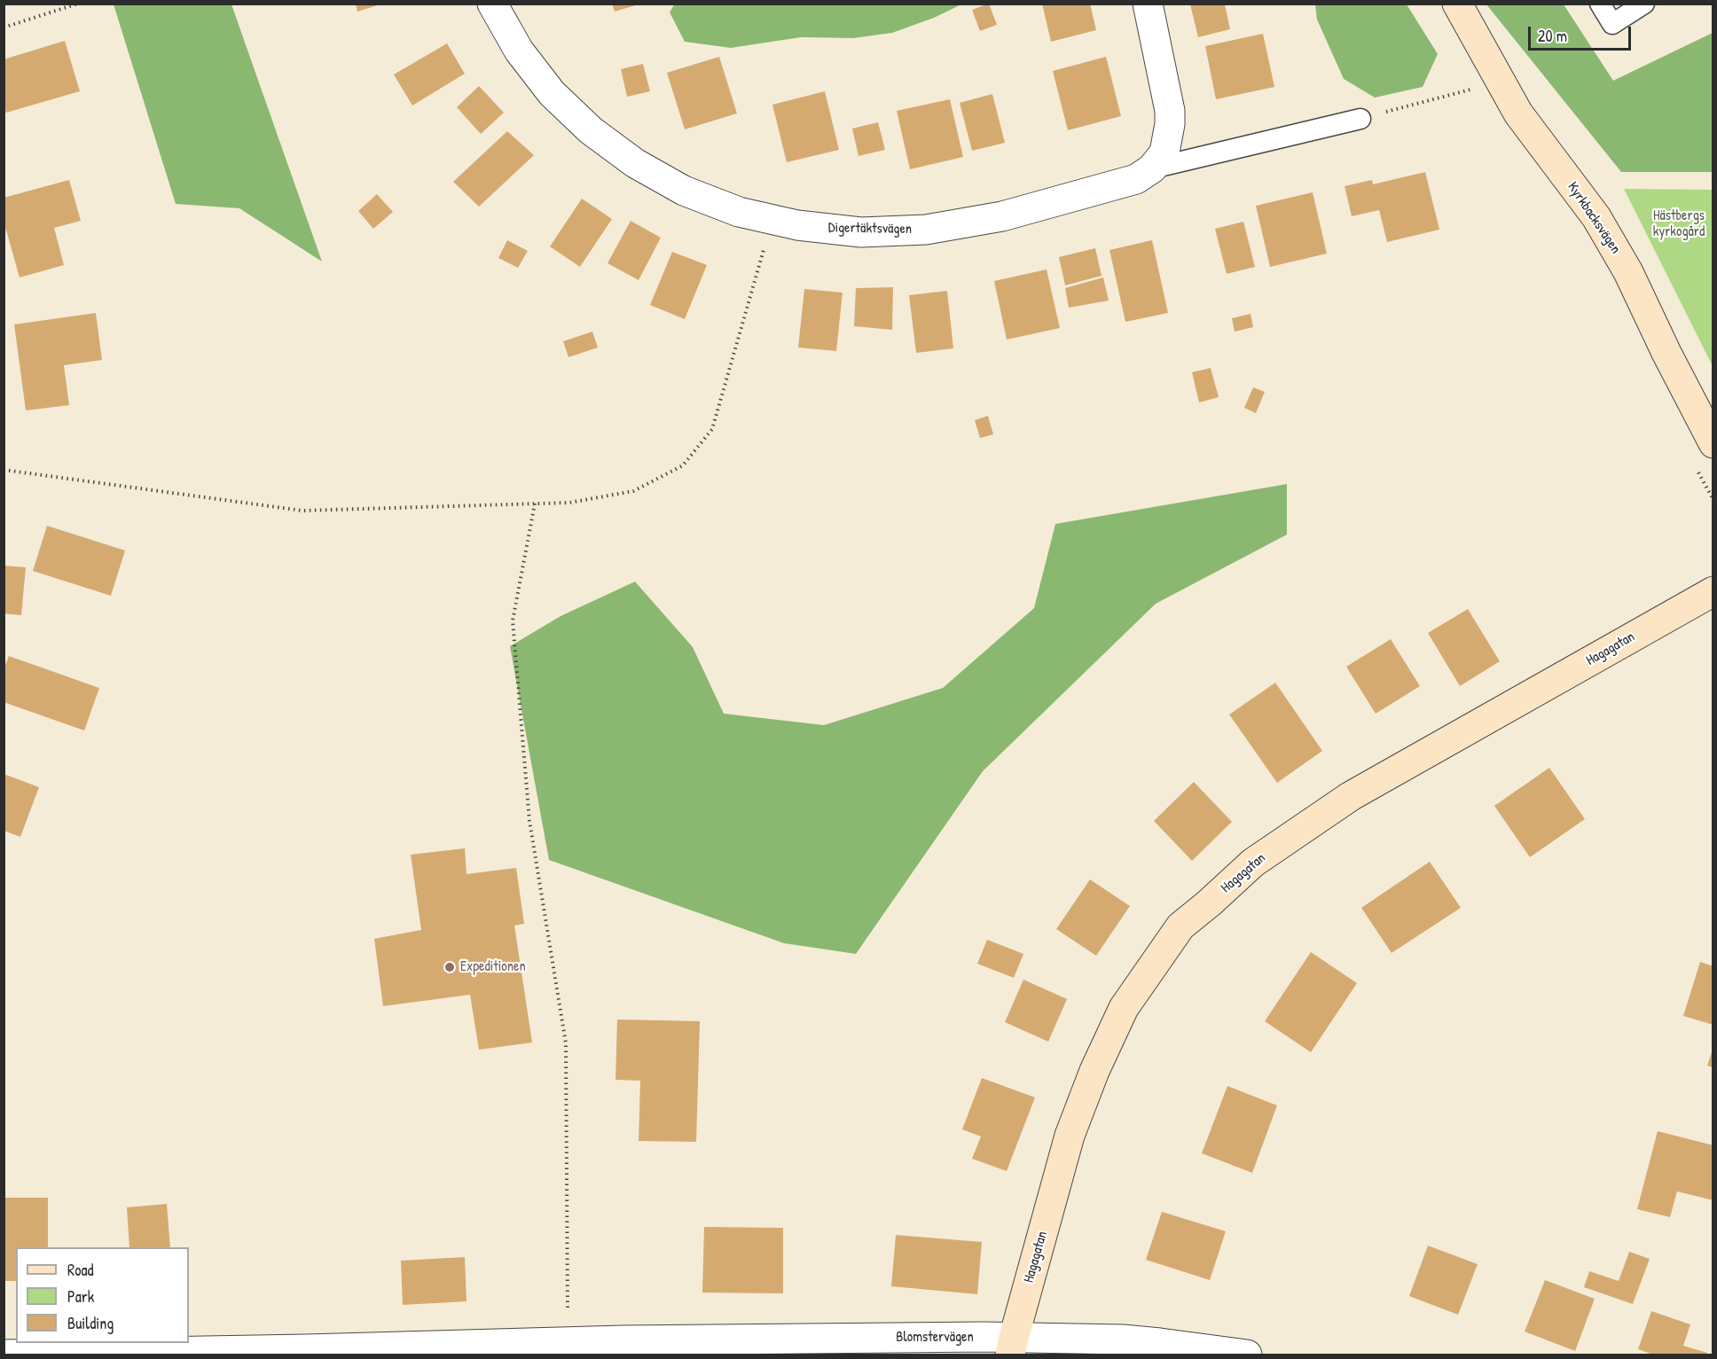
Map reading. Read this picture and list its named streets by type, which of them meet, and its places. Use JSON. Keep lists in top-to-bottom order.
{
  "streets": {
    "street": [
      "Kyrkbacksvägen",
      "Digertäktsvägen",
      "Hagagatan",
      "Blomstervägen"
    ]
  },
  "crossings": [
    ["Hagagatan", "Blomstervägen"]
  ],
  "parks": ["Hästbergs kyrkogård"],
  "places": ["Expeditionen"],
  "legend": ["Road", "Park", "Building"],
  "scale_bar": "20 m"
}
